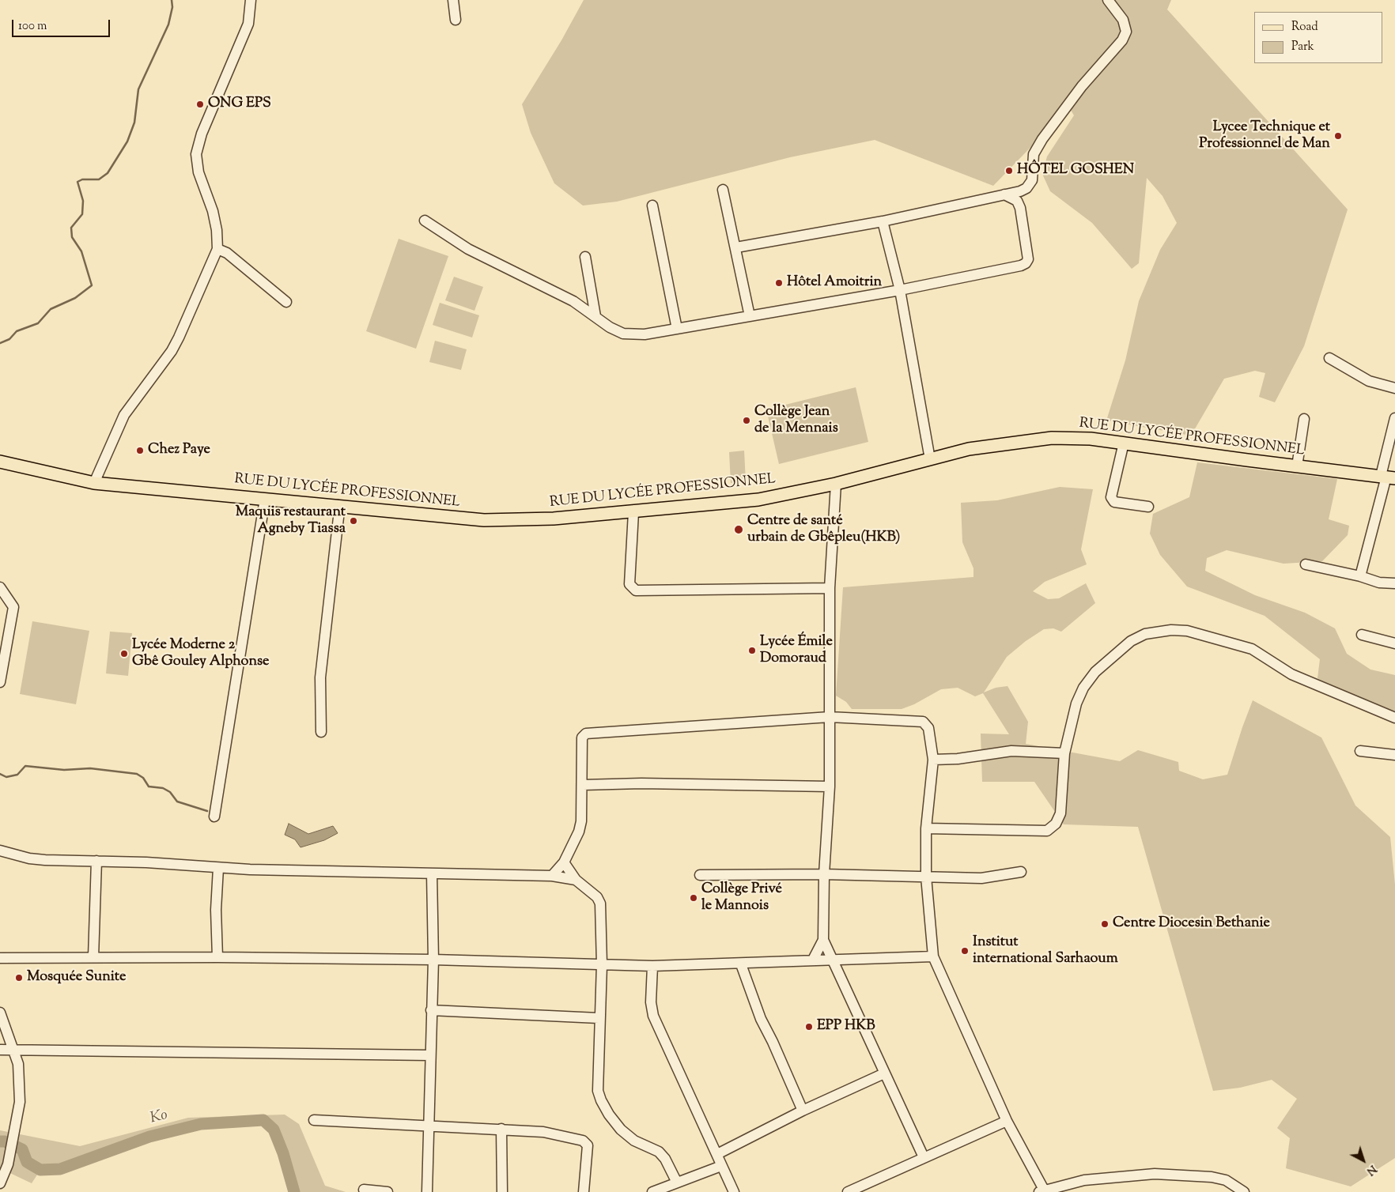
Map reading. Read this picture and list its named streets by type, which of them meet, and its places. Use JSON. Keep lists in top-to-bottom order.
{
  "streets": {
    "main road": ["RUE DU LYCÉE PROFESSIONNEL"]
  },
  "water": ["Ko"],
  "places": [
    "ONG EPS",
    "Lycee Technique et Professionnel de Man",
    "HÔTEL GOSHEN",
    "Hôtel Amoitrin",
    "Collège Jean de la Mennais",
    "Chez Paye",
    "Maquis restaurant Agneby Tiassa",
    "Centre de santé urbain de Gbêpleu(HKB)",
    "Lycée Émile Domoraud",
    "Lycée Moderne 2 Gbê Gouley Alphonse",
    "Collège Privé le Mannois",
    "Centre Diocesin Bethanie",
    "Institut international Sarhaoum",
    "Mosquée Sunite",
    "EPP HKB"
  ],
  "legend": ["Road", "Park"],
  "scale_bar": "100 m",
  "north": "bottom right"
}
